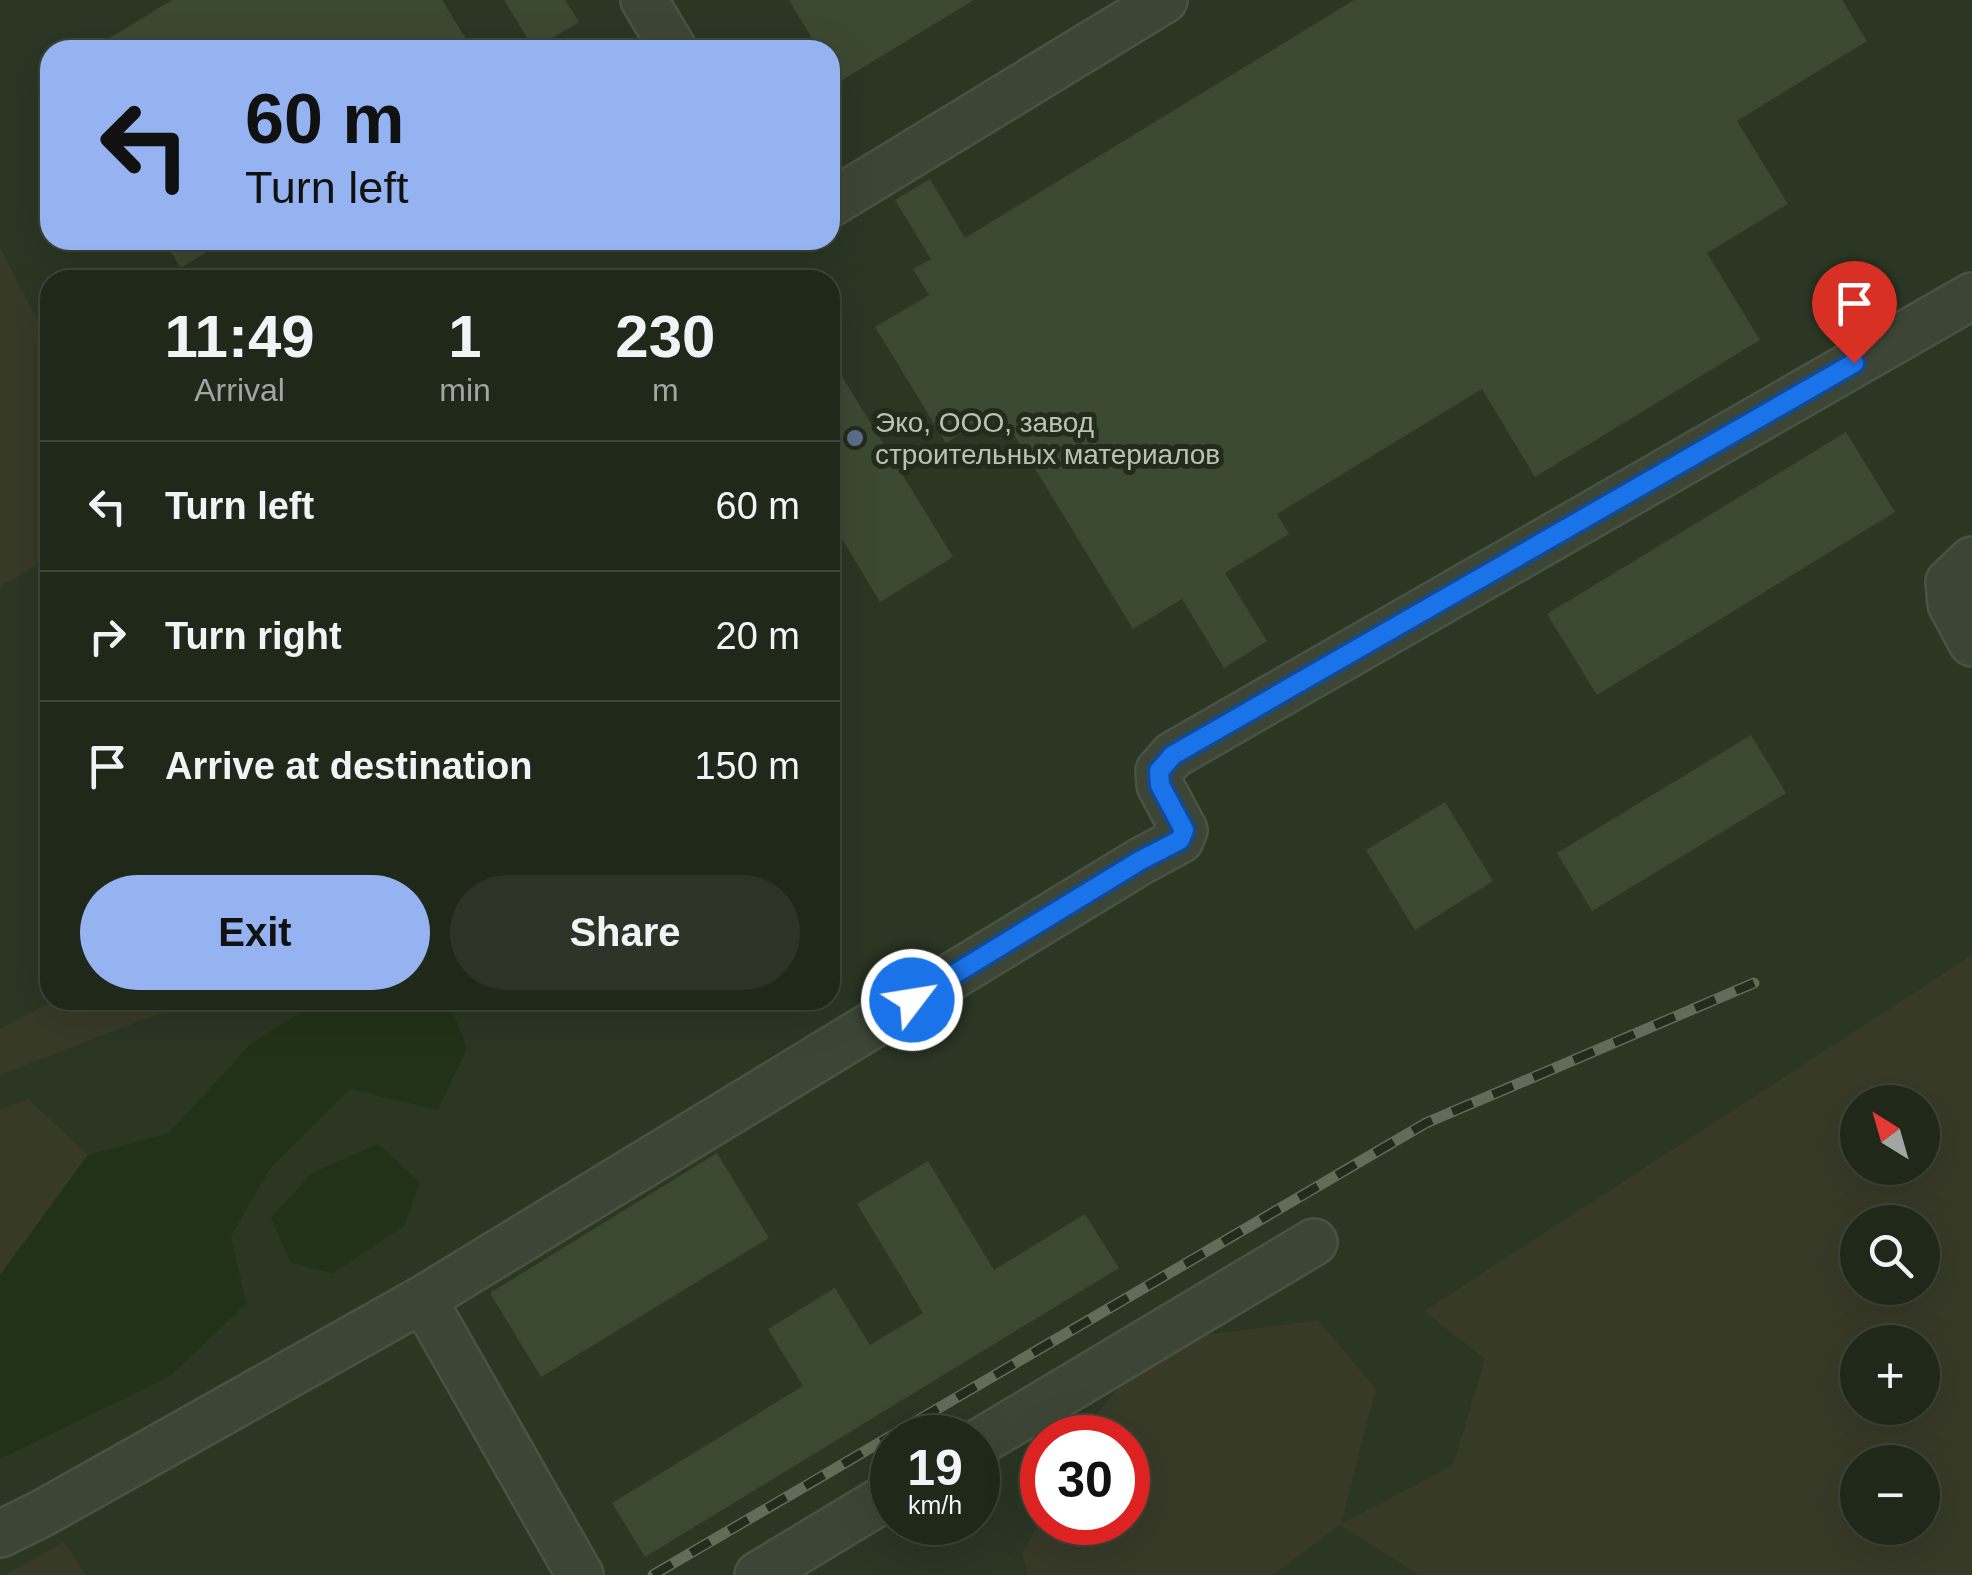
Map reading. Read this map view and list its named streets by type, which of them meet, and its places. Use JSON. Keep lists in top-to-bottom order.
{
  "places": ["Эко, ООО, завод строительных материалов"],
  "north": "top left",
  "page": {
    "turn": ["60 m", "Turn left"],
    "eta": [
      "11:49",
      "Arrival",
      "1",
      "min",
      "230",
      "m"
    ],
    "list": [
      {
        "name": "Turn left",
        "value": "60 m"
      },
      {
        "name": "Turn right",
        "value": "20 m"
      },
      {
        "name": "Arrive at destination",
        "value": "150 m"
      }
    ],
    "buttons": ["Exit", "Share"],
    "map_buttons": ["+", "−"],
    "speed": "19 km/h",
    "limit": "30"
  }
}
